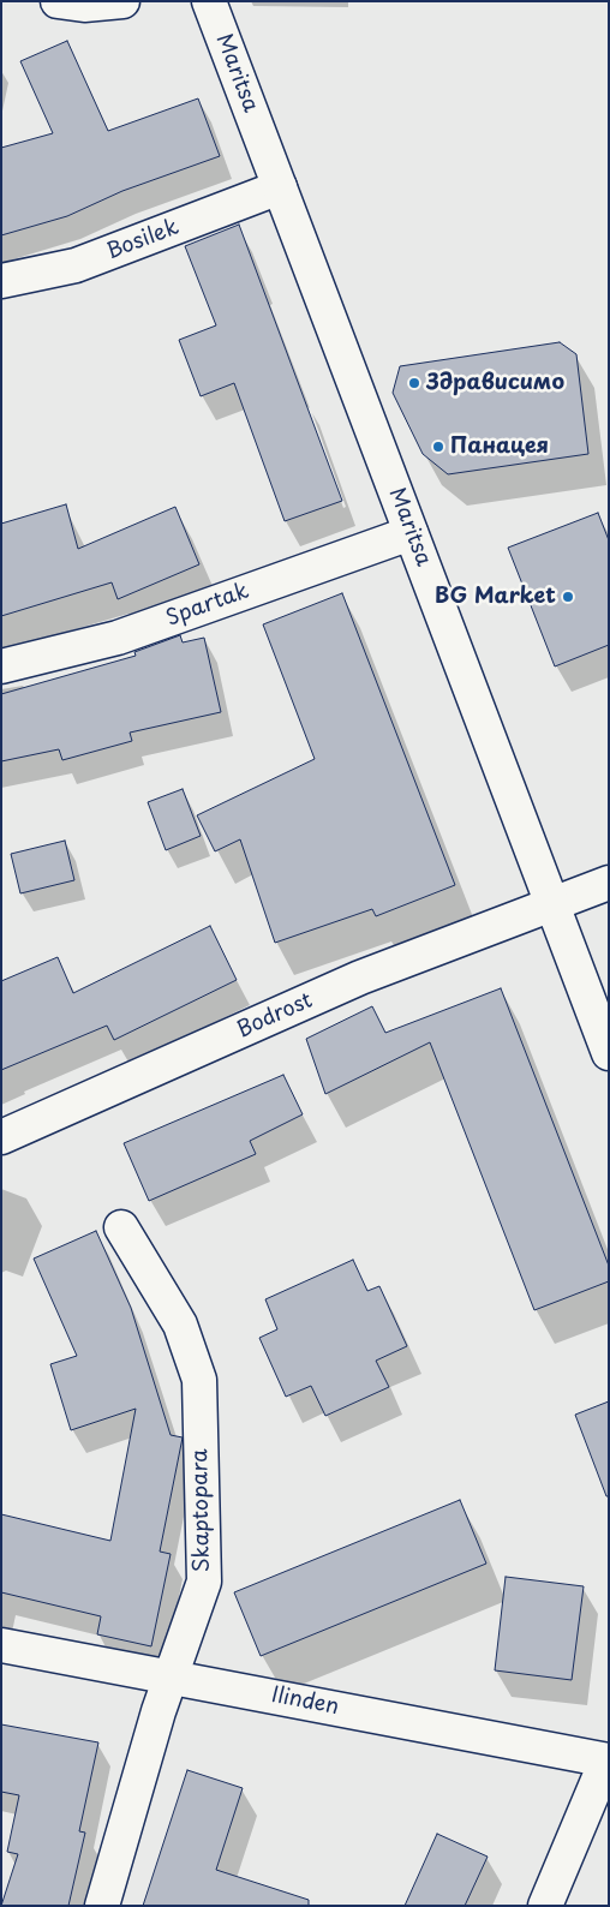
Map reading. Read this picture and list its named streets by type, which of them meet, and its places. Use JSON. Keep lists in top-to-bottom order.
{
  "streets": {
    "street": [
      "Maritsa",
      "Bosilek",
      "Spartak",
      "Bodrost",
      "Skaptopara",
      "Ilinden"
    ]
  },
  "crossings": [
    ["Maritsa", "Bosilek"],
    ["Maritsa", "Spartak"],
    ["Maritsa", "Bodrost"],
    ["Skaptopara", "Ilinden"]
  ],
  "places": ["Здрависимо", "Панацея", "BG Market"]
}
